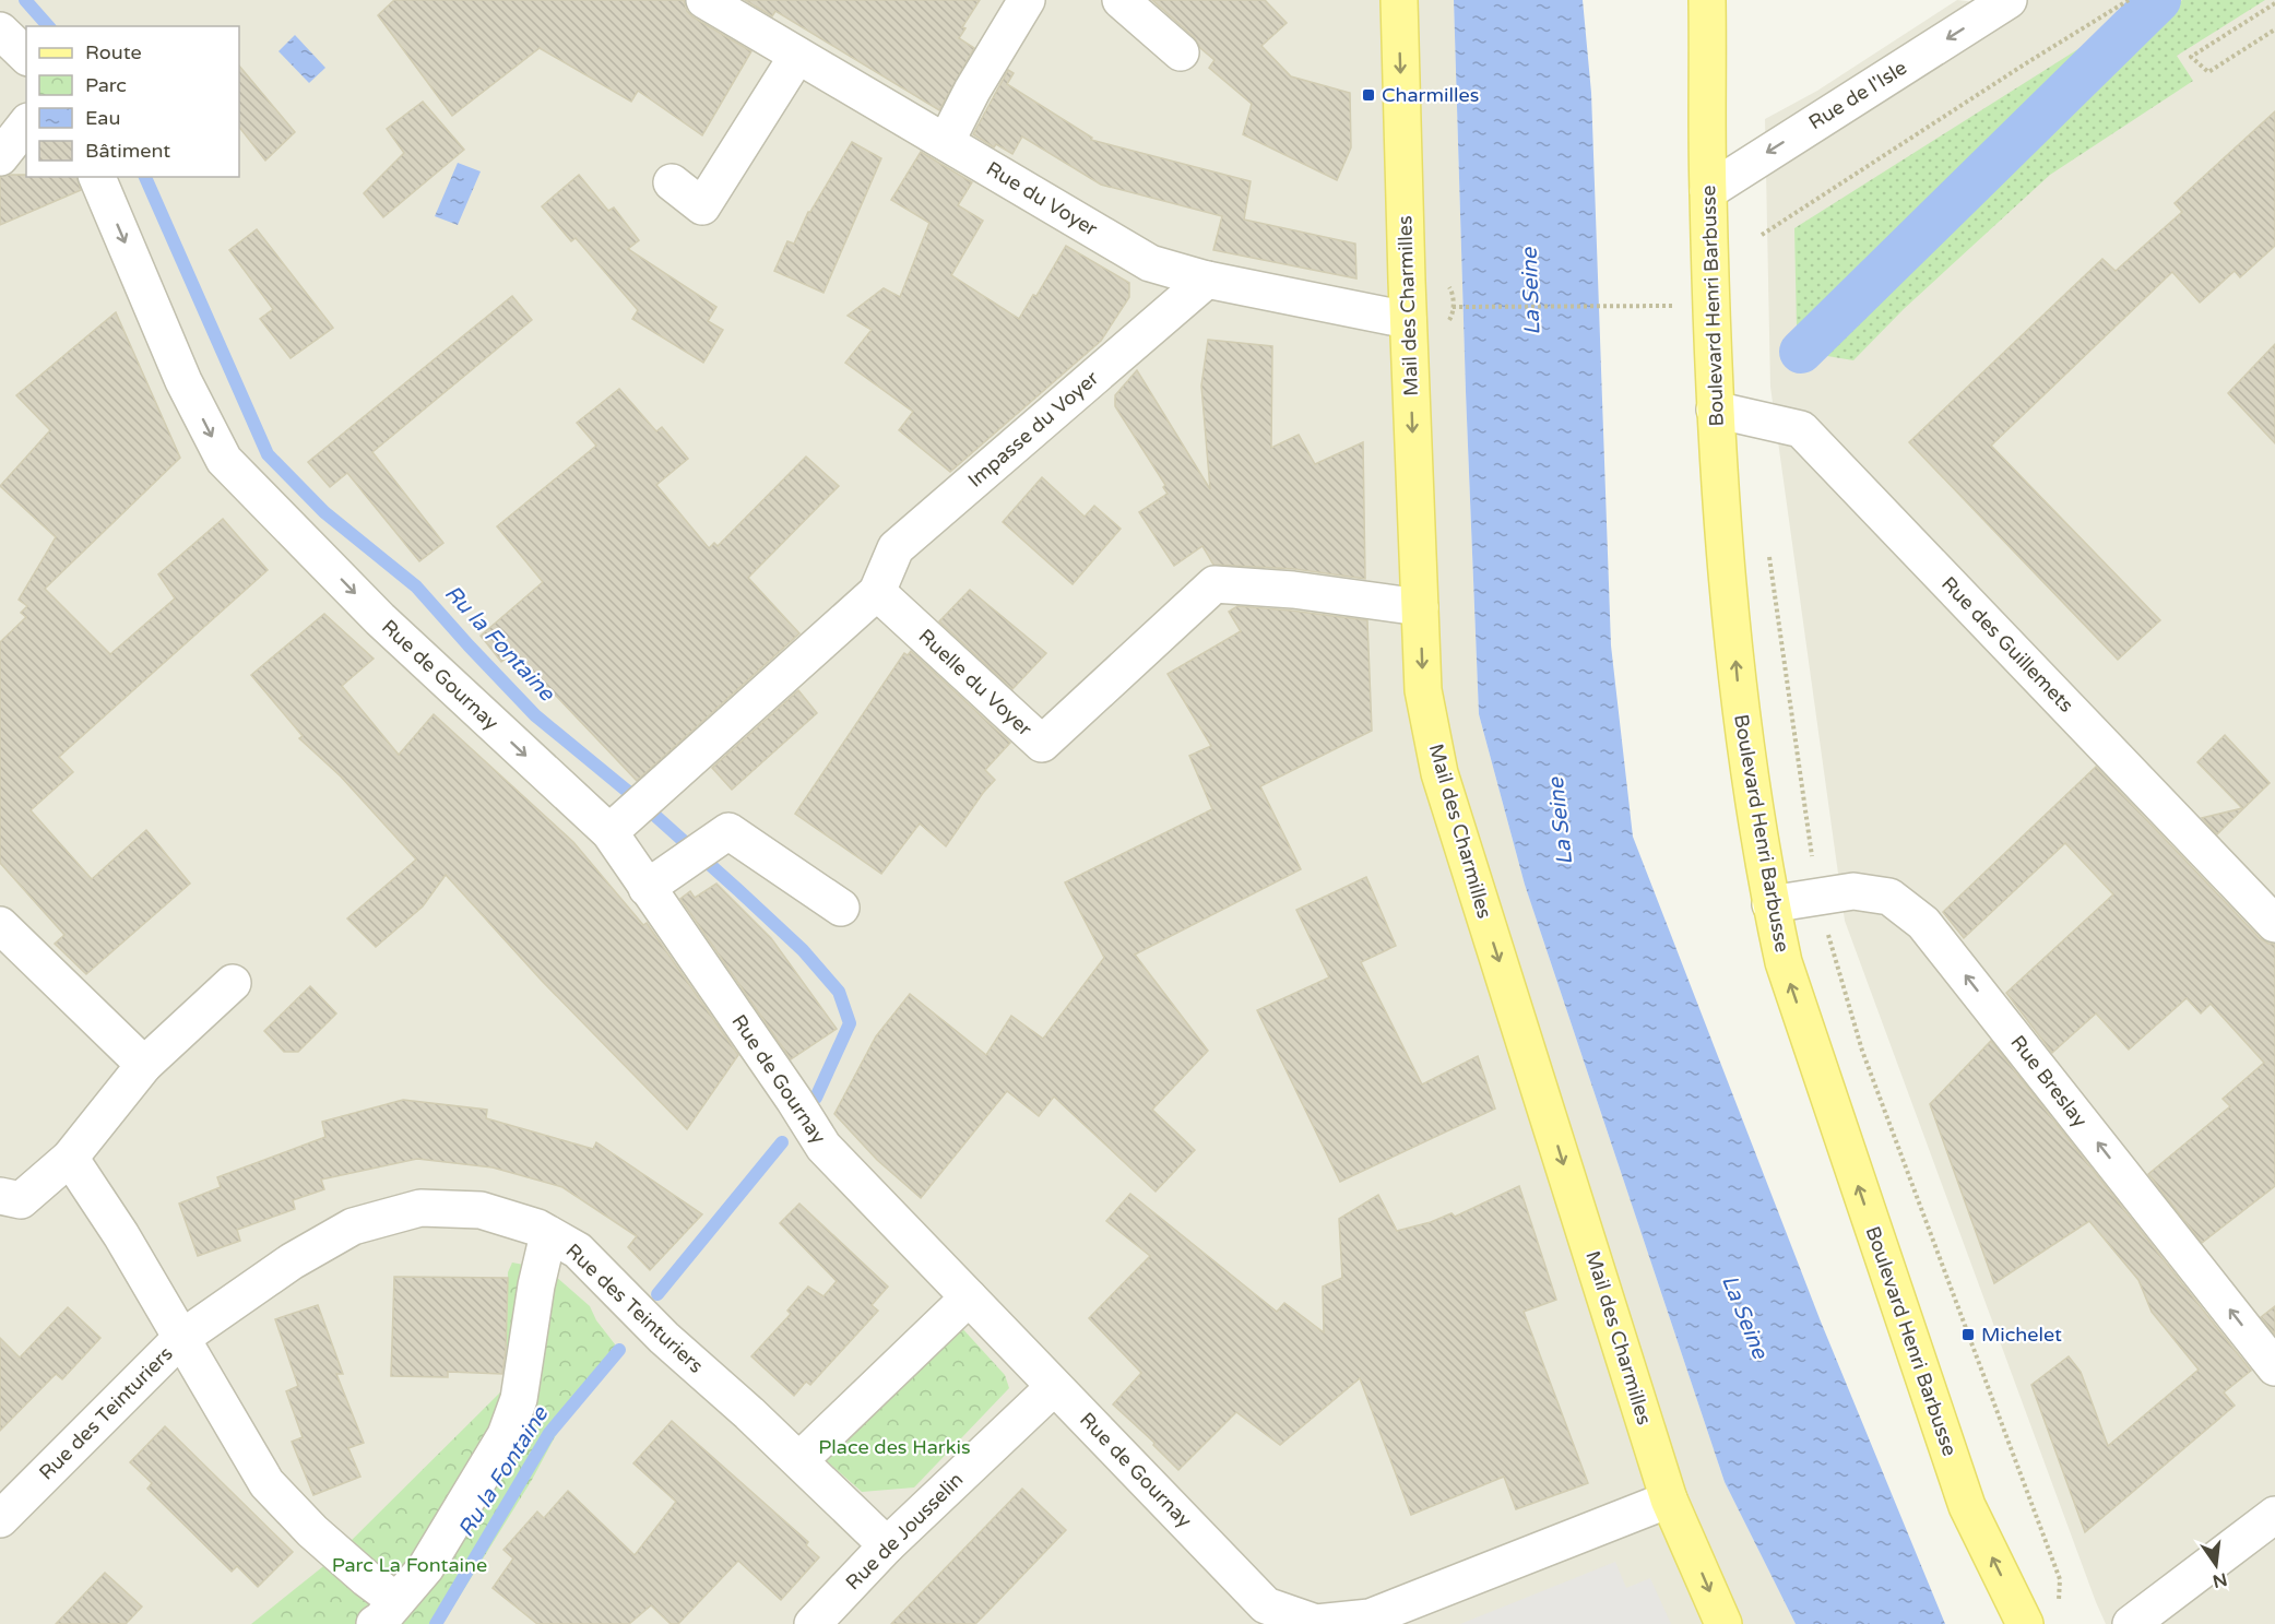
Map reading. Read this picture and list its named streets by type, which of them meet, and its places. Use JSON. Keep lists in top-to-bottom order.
{
  "streets": {
    "main road": ["Mail des Charmilles", "Boulevard Henri Barbusse"],
    "street": [
      "Rue de l'Isle",
      "Rue du Voyer",
      "Impasse du Voyer",
      "Rue des Guillemets",
      "Rue de Gournay",
      "Ruelle du Voyer",
      "Rue Breslay",
      "Rue des Teinturiers",
      "Rue de Jousselin"
    ]
  },
  "crossings": [
    ["Rue de l'Isle", "Boulevard Henri Barbusse"],
    ["Rue du Voyer", "Mail des Charmilles"],
    ["Rue du Voyer", "Impasse du Voyer"],
    ["Mail des Charmilles", "Rue de Gournay"],
    ["Mail des Charmilles", "Ruelle du Voyer"],
    ["Boulevard Henri Barbusse", "Rue des Guillemets"],
    ["Boulevard Henri Barbusse", "Rue Breslay"],
    ["Impasse du Voyer", "Ruelle du Voyer"],
    ["Rue de Gournay", "Rue de Jousselin"],
    ["Rue des Teinturiers", "Rue de Jousselin"]
  ],
  "one_way": [
    "Rue de l'Isle",
    "Mail des Charmilles",
    "Boulevard Henri Barbusse",
    "Rue de Gournay",
    "Rue Breslay"
  ],
  "water": ["La Seine", "Ru la Fontaine"],
  "parks": ["Place des Harkis", "Parc La Fontaine"],
  "places": {
    "transit": ["Charmilles", "Michelet"]
  },
  "legend": [
    "Route",
    "Parc",
    "Eau",
    "Bâtiment"
  ],
  "north": "bottom"
}
